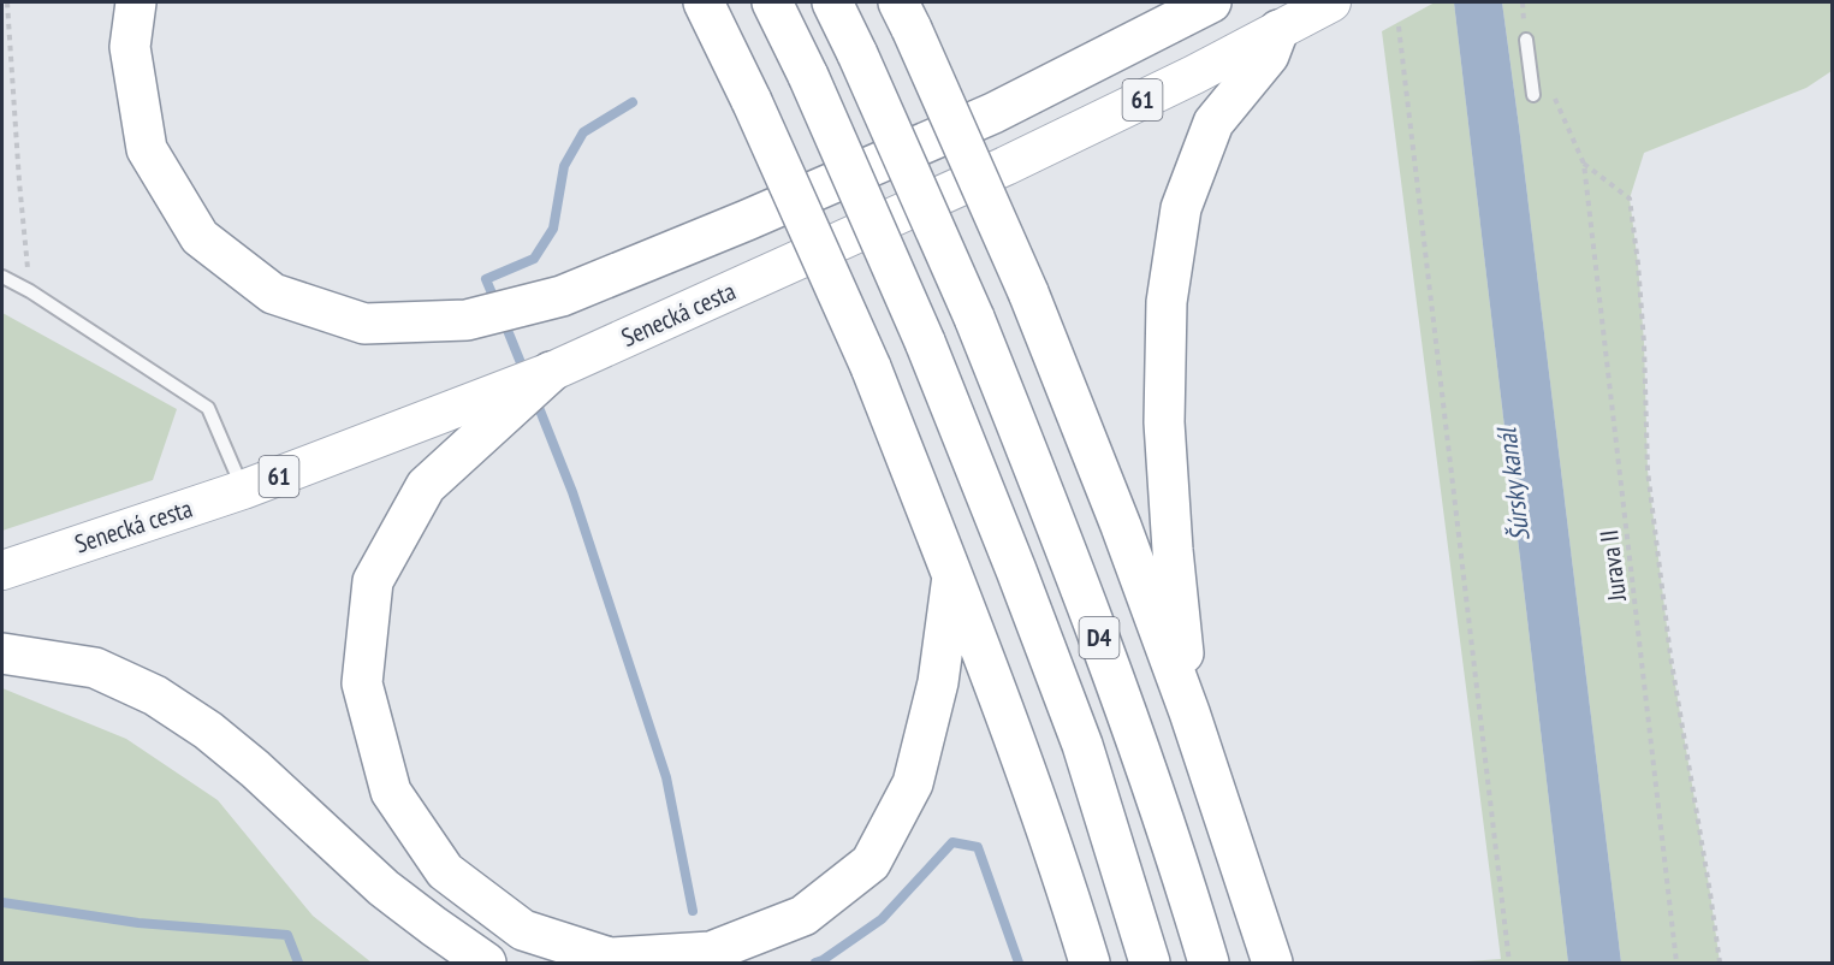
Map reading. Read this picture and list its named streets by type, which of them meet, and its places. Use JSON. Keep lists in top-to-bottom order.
{
  "streets": {
    "highway": ["D4"],
    "main road": ["61", "Senecká cesta"],
    "path": ["Jurava II"]
  },
  "water": ["Šúrsky kanál"]
}
